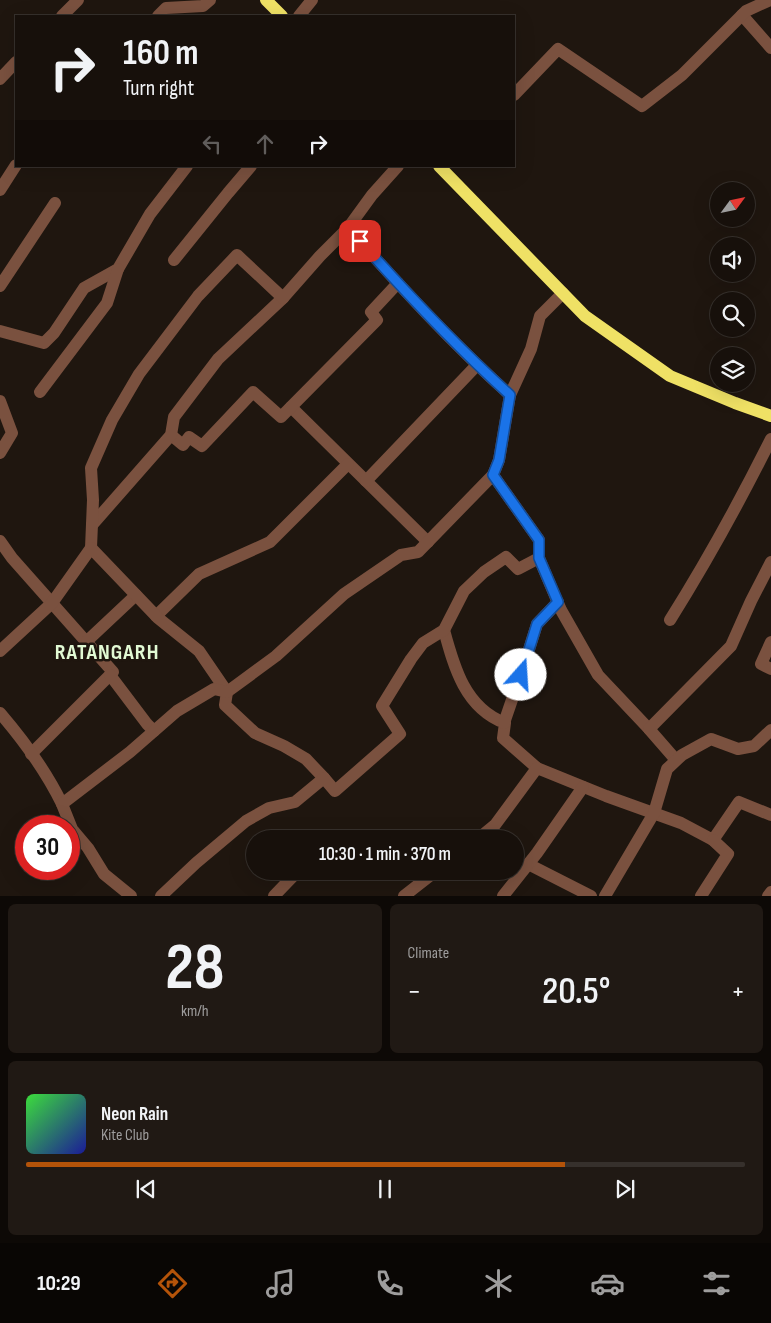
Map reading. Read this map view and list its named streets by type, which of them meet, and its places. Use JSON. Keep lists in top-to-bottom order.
{
  "districts": ["RATANGARH"],
  "north": "top right",
  "page": {
    "turn": ["160 m", "Turn right"],
    "limit": "30",
    "trip": "10:30 · 1 min · 370 m",
    "tile": [
      ["28", "km/h"],
      "Climate"
    ],
    "heat": ["−", "20.5°", "+"],
    "song": ["Neon Rain", "Kite Club"],
    "tabs": "10:29"
  }
}
